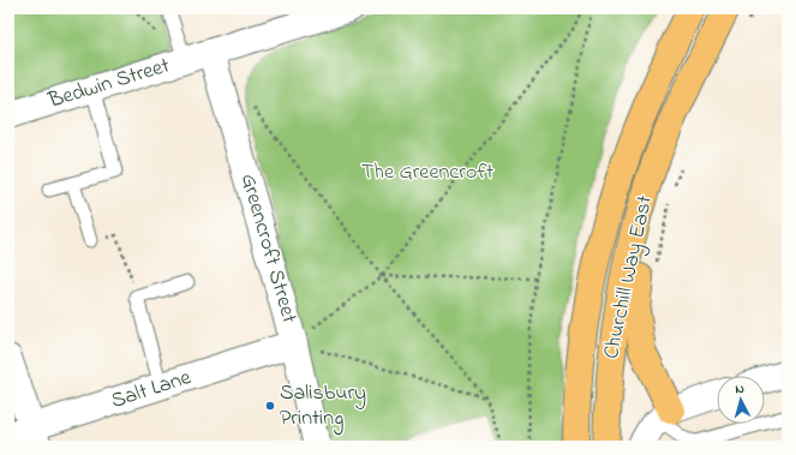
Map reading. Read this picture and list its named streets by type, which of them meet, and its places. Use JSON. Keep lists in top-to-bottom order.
{
  "streets": {
    "highway": ["Churchill Way East"],
    "street": ["Bedwin Street", "Greencroft Street", "Salt Lane"]
  },
  "crossings": [
    ["Bedwin Street", "Greencroft Street"],
    ["Greencroft Street", "Salt Lane"]
  ],
  "parks": ["The Greencroft"],
  "places": ["Salisbury Printing"],
  "north": "top"
}
